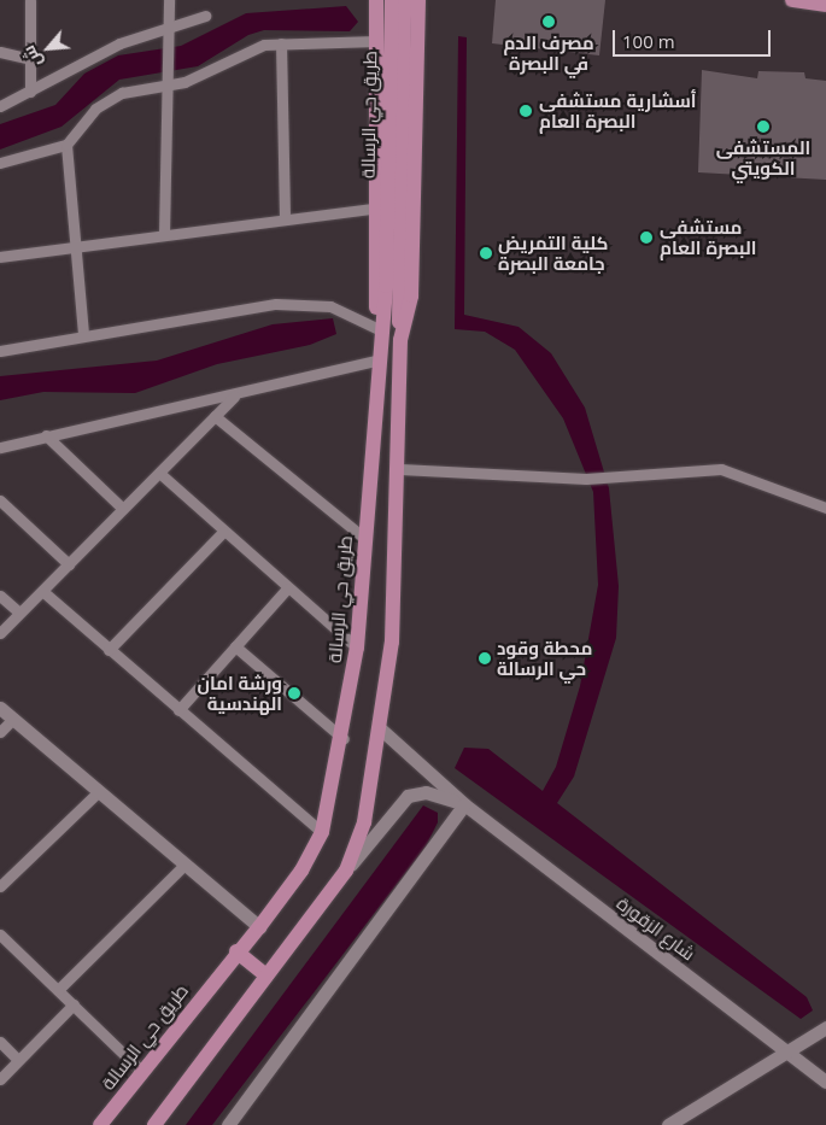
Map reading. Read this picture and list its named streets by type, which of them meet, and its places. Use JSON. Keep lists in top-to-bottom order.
{
  "streets": {
    "main road": ["طريق حي الرسالة"],
    "street": ["شارع الزقورة"]
  },
  "crossings": [
    ["طريق حي الرسالة", "شارع الزقورة"]
  ],
  "places": [
    "مصرف الدم في البصرة",
    "أسشارية مستشفى البصرة العام",
    "المستشفى الكويتي",
    "مستشفى البصرة العام",
    "كلية التمريض جامعة البصرة",
    "محطة وقود حي الرسالة",
    "ورشة امان الهندسية"
  ],
  "scale_bar": "100 m",
  "north": "bottom left"
}
